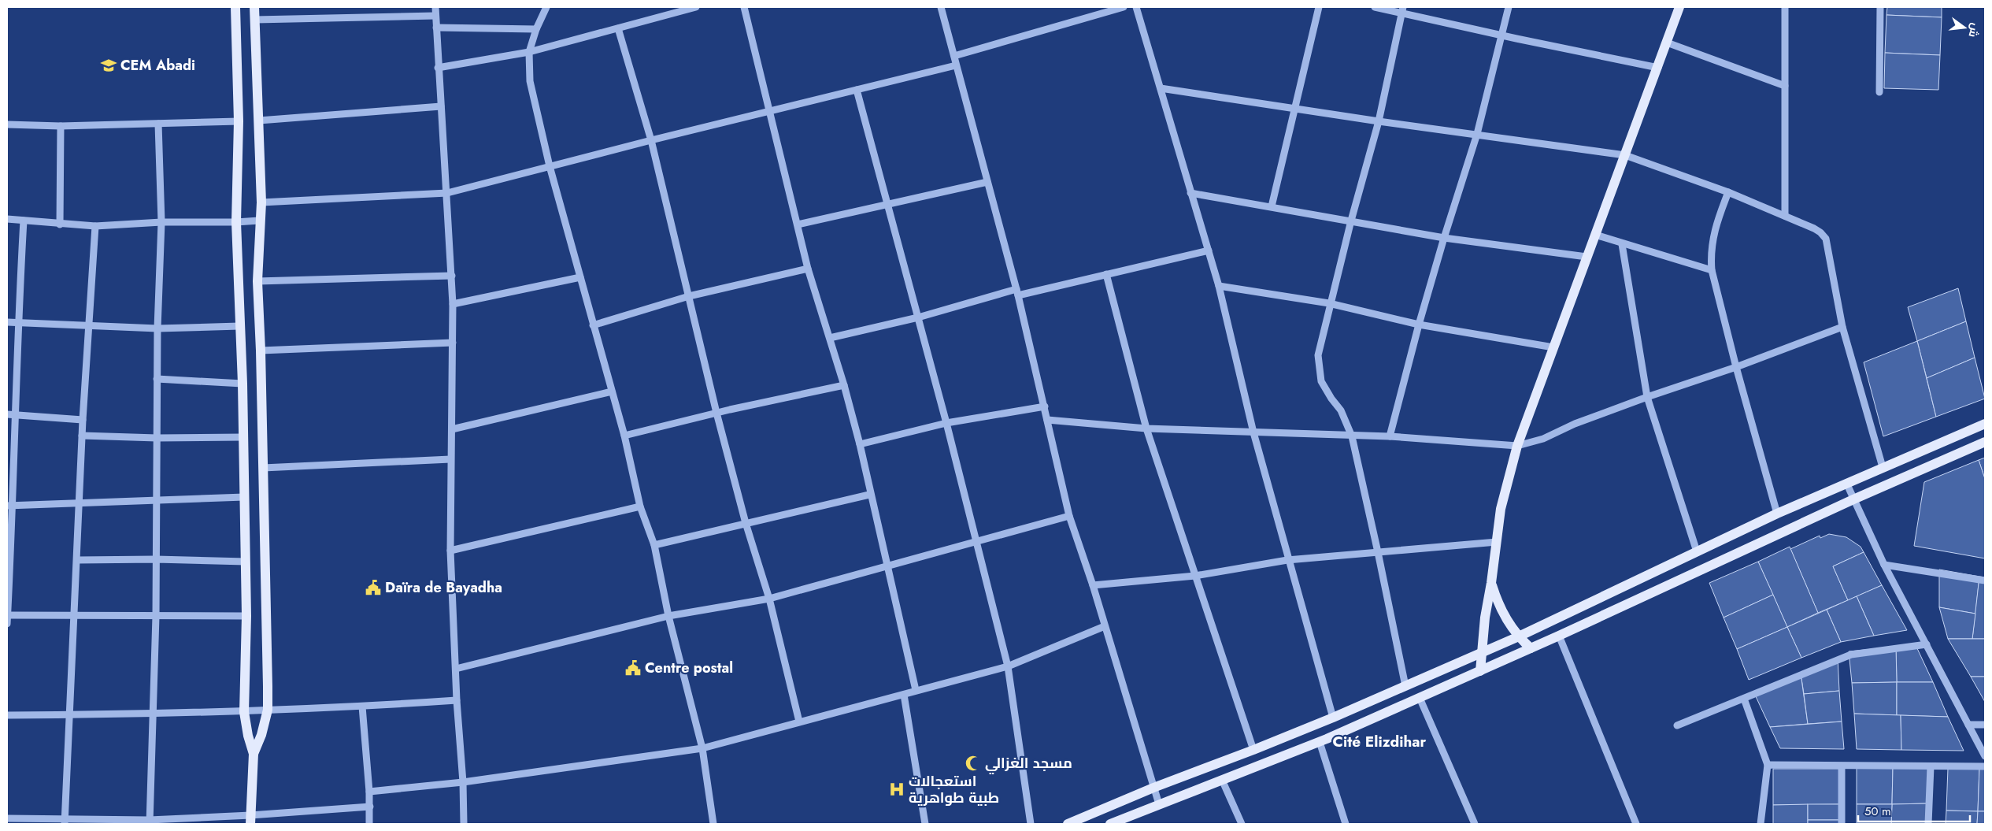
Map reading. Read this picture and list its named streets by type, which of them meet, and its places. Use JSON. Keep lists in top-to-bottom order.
{
  "districts": ["Cité Elizdihar"],
  "places": {
    "school or university": ["CEM Abadi"],
    "public building": ["Daïra de Bayadha", "Centre postal"],
    "mosque": ["مسجد الغزالي"],
    "hospital": ["استعجالات طبية طواهرية"]
  },
  "scale_bar": "50 m",
  "north": "right"
}
